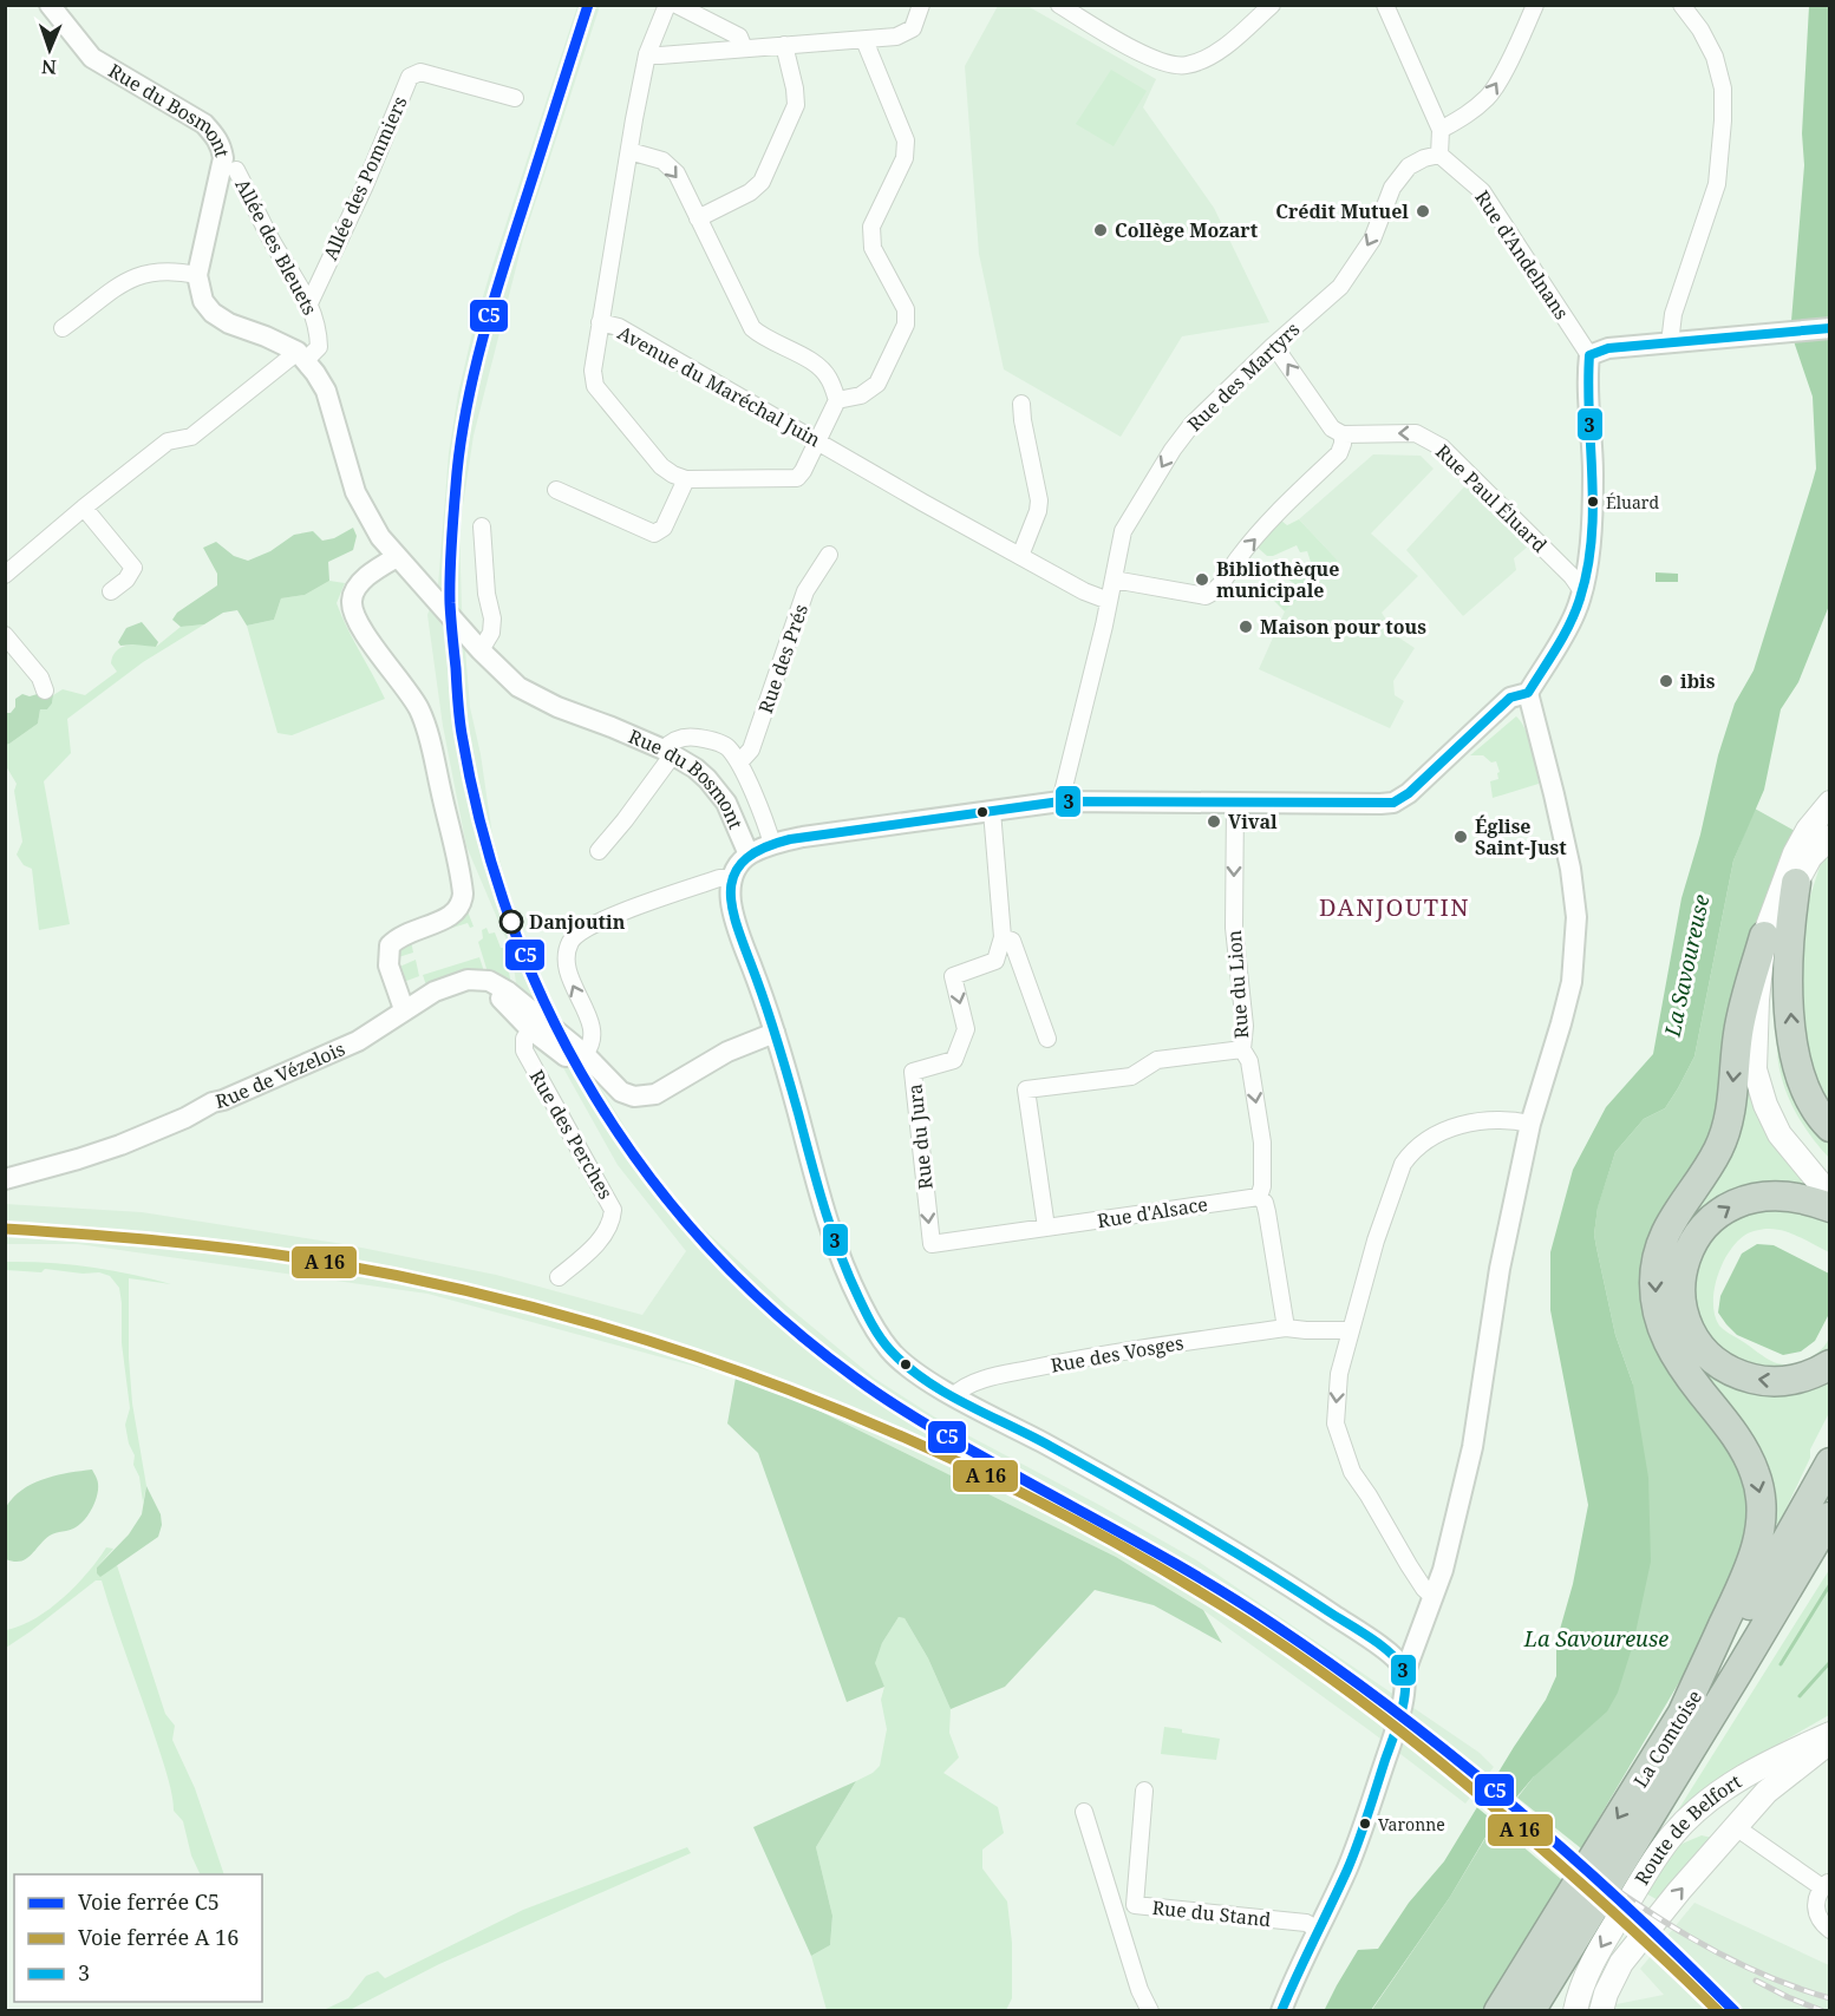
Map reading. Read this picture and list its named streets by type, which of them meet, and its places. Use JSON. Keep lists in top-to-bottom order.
{
  "streets": {
    "highway": ["La Comtoise"],
    "main road": ["Route de Belfort"],
    "street": [
      "Rue du Bosmont",
      "Allée des Pommiers",
      "Allée des Bleuets",
      "Rue d'Andelnans",
      "Rue des Martyrs",
      "Avenue du Maréchal Juin",
      "Rue Paul Éluard",
      "Rue des Prés",
      "Rue du Lion",
      "Rue de Vézelois",
      "Rue des Perches",
      "Rue du Jura",
      "Rue d'Alsace",
      "Rue des Vosges",
      "Rue du Stand"
    ]
  },
  "crossings": [
    ["Rue du Bosmont", "Allée des Bleuets"],
    ["Allée des Pommiers", "Allée des Bleuets"],
    ["Rue d'Andelnans", "Rue des Martyrs"],
    ["Rue des Martyrs", "Avenue du Maréchal Juin"],
    ["Rue du Lion", "Rue d'Alsace"],
    ["Rue du Lion", "Rue des Vosges"],
    ["Rue de Vézelois", "Rue des Perches"],
    ["Rue du Jura", "Rue d'Alsace"]
  ],
  "one_way": ["Rue des Martyrs", "Rue Paul Éluard", "Rue du Lion"],
  "districts": ["DANJOUTIN"],
  "water": ["La Savoureuse"],
  "places": [
    "Crédit Mutuel",
    "Collège Mozart",
    "Éluard",
    "Bibliothèque municipale",
    "Maison pour tous",
    "ibis",
    "Vival",
    "Église Saint-Just",
    "Danjoutin",
    "Varonne"
  ],
  "lines": ["rail line C5", "transit line 3"],
  "legend": ["Voie ferrée C5", "Voie ferrée A 16", "3"],
  "north": "bottom"
}
